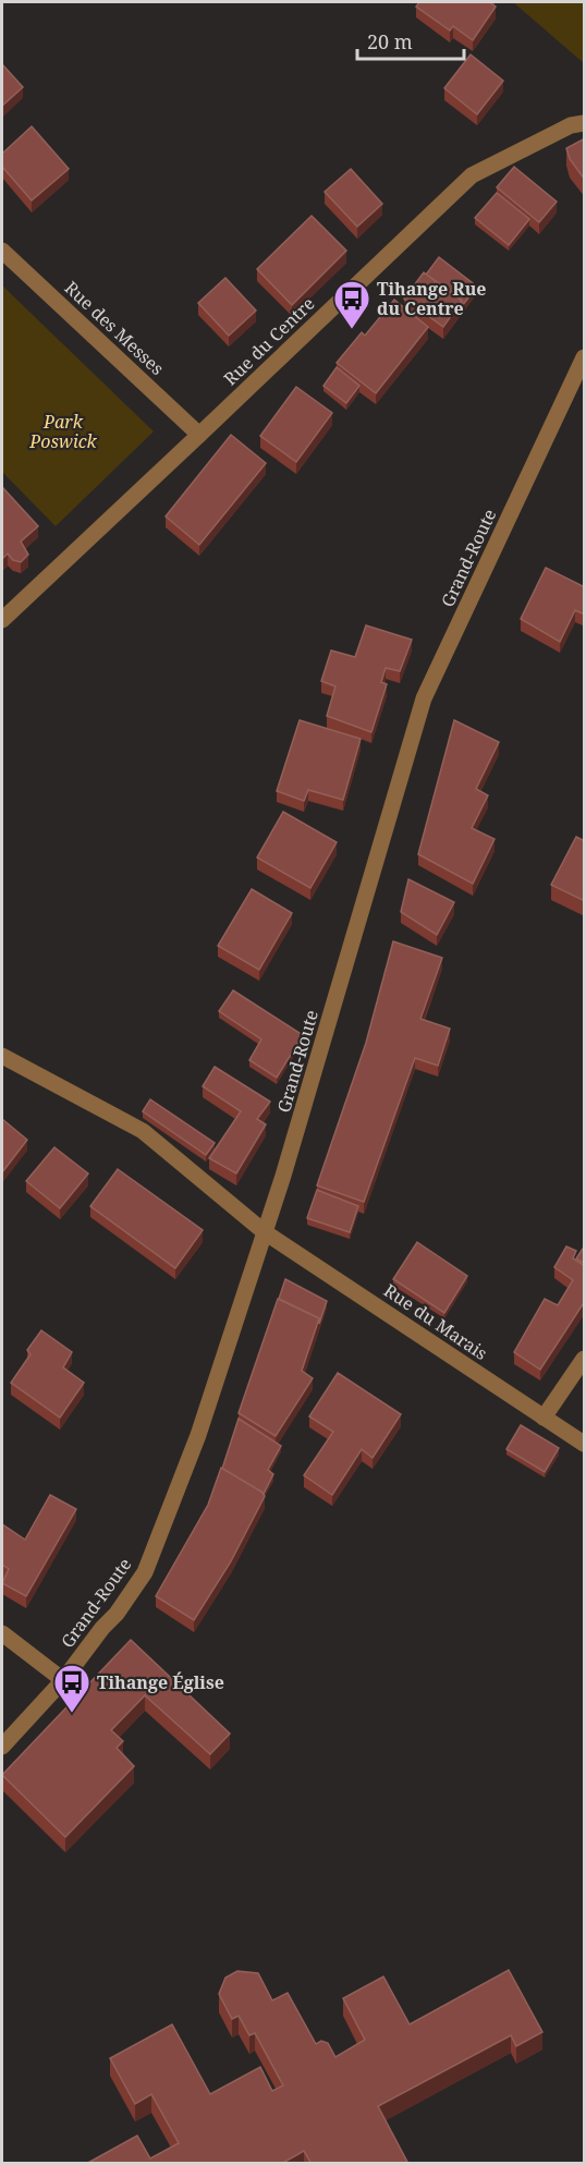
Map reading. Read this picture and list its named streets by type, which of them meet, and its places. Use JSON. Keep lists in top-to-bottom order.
{
  "streets": {
    "street": [
      "Rue des Messes",
      "Rue du Centre",
      "Grand-Route",
      "Rue du Marais"
    ]
  },
  "crossings": [
    ["Rue des Messes", "Rue du Centre"],
    ["Grand-Route", "Rue du Marais"]
  ],
  "parks": ["Park Poswick"],
  "places": {
    "bus stop": ["Tihange Rue du Centre", "Tihange Église"]
  },
  "scale_bar": "20 m"
}
